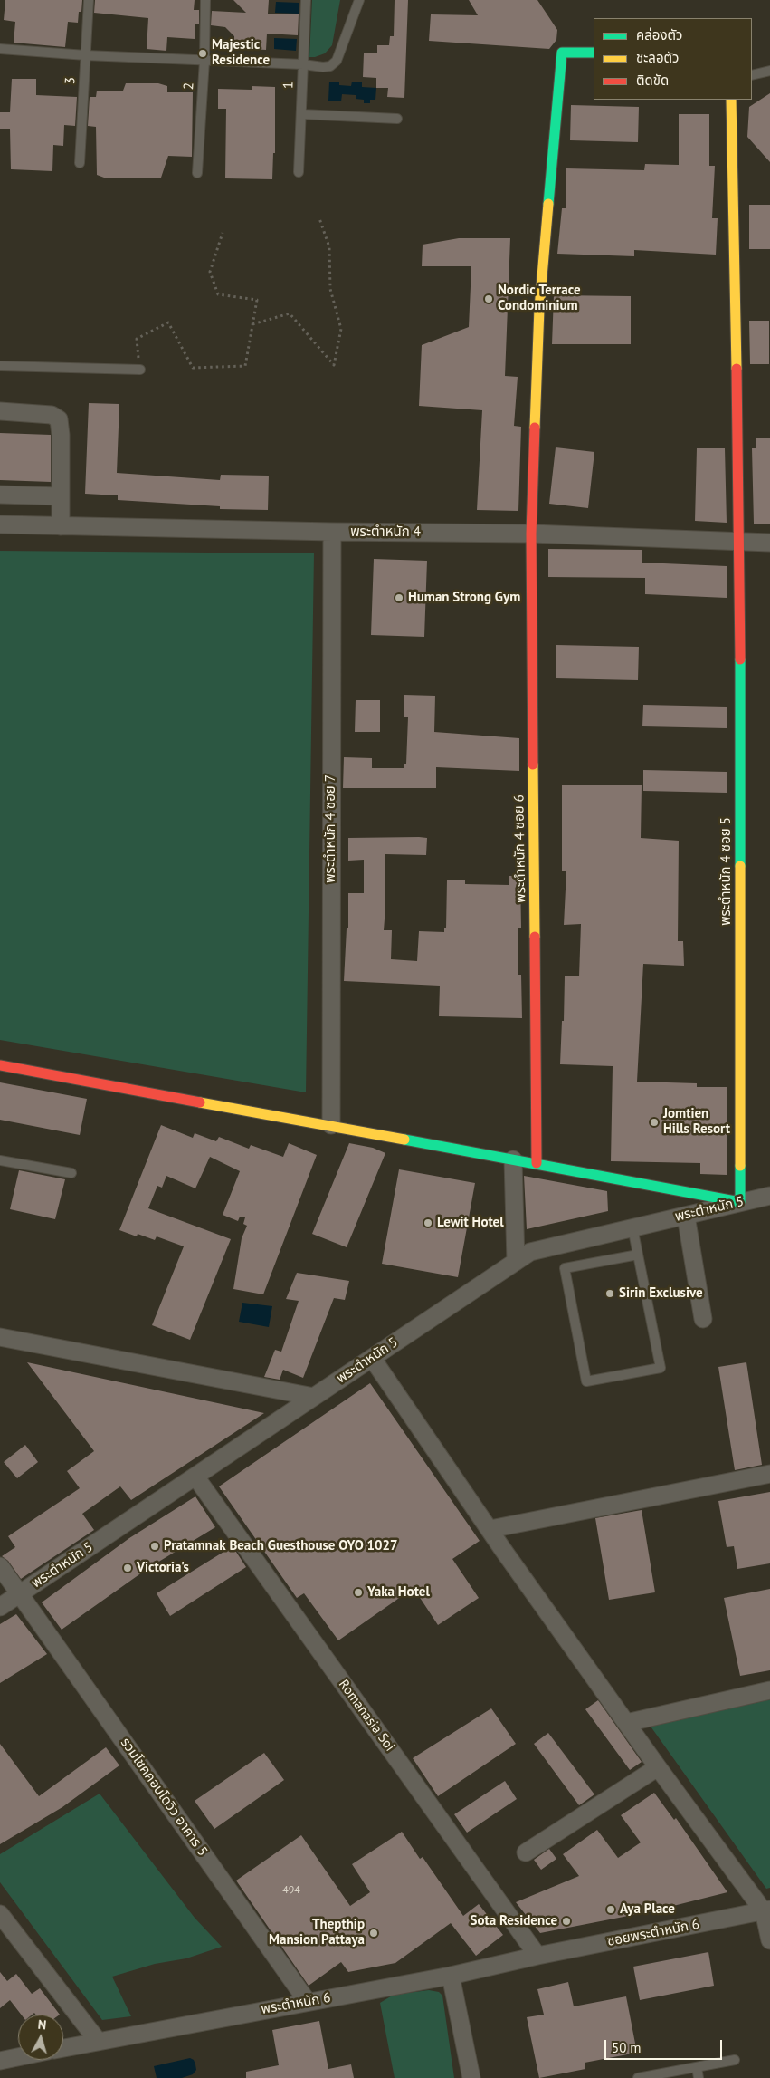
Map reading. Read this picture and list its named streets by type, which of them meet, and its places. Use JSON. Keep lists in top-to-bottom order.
{
  "streets": {
    "street": [
      "พระตำหนัก 4",
      "พระตำหนัก 4 ซอย 7",
      "พระตำหนัก 4 ซอย 6",
      "พระตำหนัก 4 ซอย 5",
      "พระตำหนัก 5",
      "Romanasia Soi",
      "รวมโชคคอนโดวิว อาคาร 5",
      "ซอยพระตำหนัก 6",
      "พระตำหนัก 6"
    ],
    "lane": ["3", "1", "2"]
  },
  "crossings": [
    ["พระตำหนัก 4", "พระตำหนัก 4 ซอย 7"],
    ["พระตำหนัก 4", "พระตำหนัก 4 ซอย 6"],
    ["พระตำหนัก 4", "พระตำหนัก 4 ซอย 5"],
    ["พระตำหนัก 4 ซอย 5", "พระตำหนัก 5"],
    ["พระตำหนัก 5", "Romanasia Soi"],
    ["พระตำหนัก 5", "รวมโชคคอนโดวิว อาคาร 5"],
    ["Romanasia Soi", "ซอยพระตำหนัก 6"],
    ["Romanasia Soi", "พระตำหนัก 6"],
    ["รวมโชคคอนโดวิว อาคาร 5", "พระตำหนัก 6"],
    ["ซอยพระตำหนัก 6", "พระตำหนัก 6"]
  ],
  "places": [
    "Majestic Residence",
    "Nordic Terrace Condominium",
    "Human Strong Gym",
    "Jomtien Hills Resort",
    "Lewit Hotel",
    "Sirin Exclusive",
    "Pratamnak Beach Guesthouse OYO 1027",
    "Victoria's",
    "Yaka Hotel",
    "Aya Place",
    "Sota Residence",
    "Thepthip Mansion Pattaya"
  ],
  "house_numbers": ["494"],
  "legend": ["คล่องตัว", "ชะลอตัว", "ติดขัด"],
  "scale_bar": "50 m",
  "north": "top"
}
